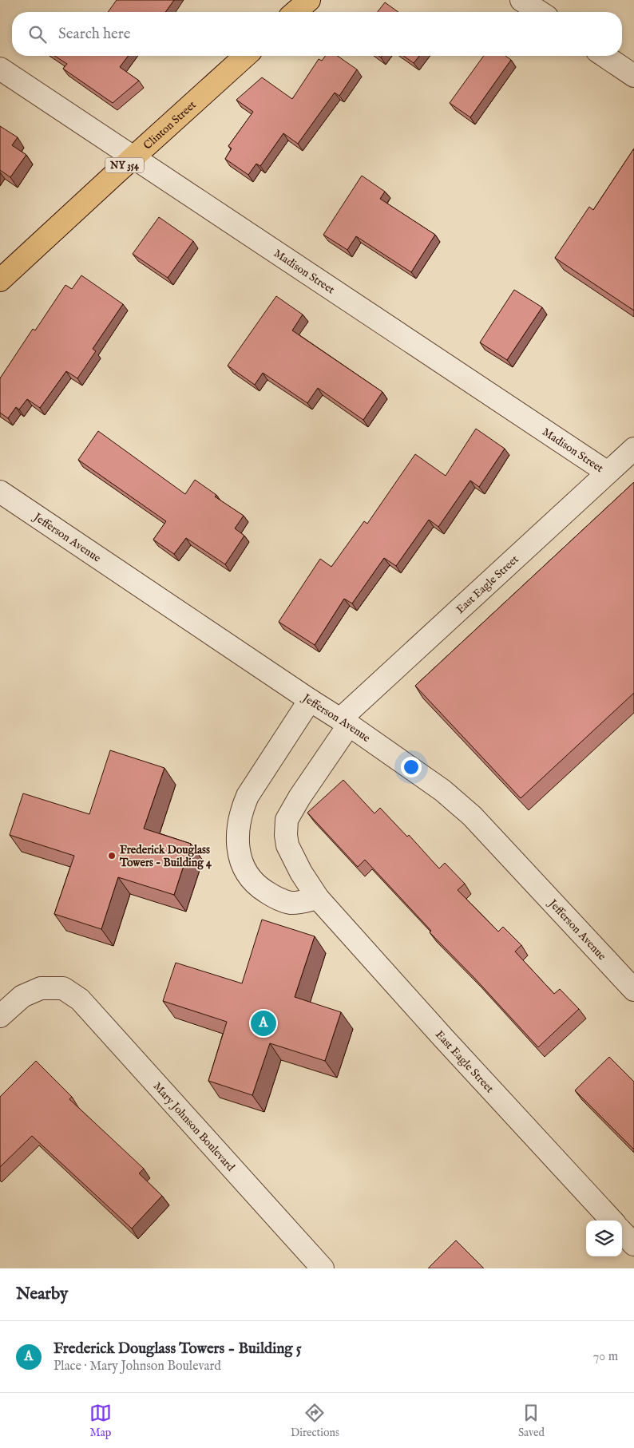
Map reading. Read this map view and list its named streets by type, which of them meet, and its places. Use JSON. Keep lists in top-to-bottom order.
{
  "streets": {
    "main road": ["Clinton Street", "NY 354"],
    "street": [
      "Madison Street",
      "Jefferson Avenue",
      "East Eagle Street",
      "Mary Johnson Boulevard"
    ]
  },
  "crossings": [
    ["Clinton Street", "Madison Street"],
    ["Madison Street", "East Eagle Street"],
    ["Jefferson Avenue", "East Eagle Street"]
  ],
  "places": ["Frederick Douglass Towers - Building 4"],
  "page": {
    "search": "Search here",
    "pins": "A",
    "heading": "Nearby",
    "list": [
      {
        "mark": "A",
        "name": "Frederick Douglass Towers - Building 5",
        "note": "Place · Mary Johnson Boulevard",
        "value": "70 m"
      }
    ],
    "nav": ["Map", "Directions", "Saved"]
  }
}
